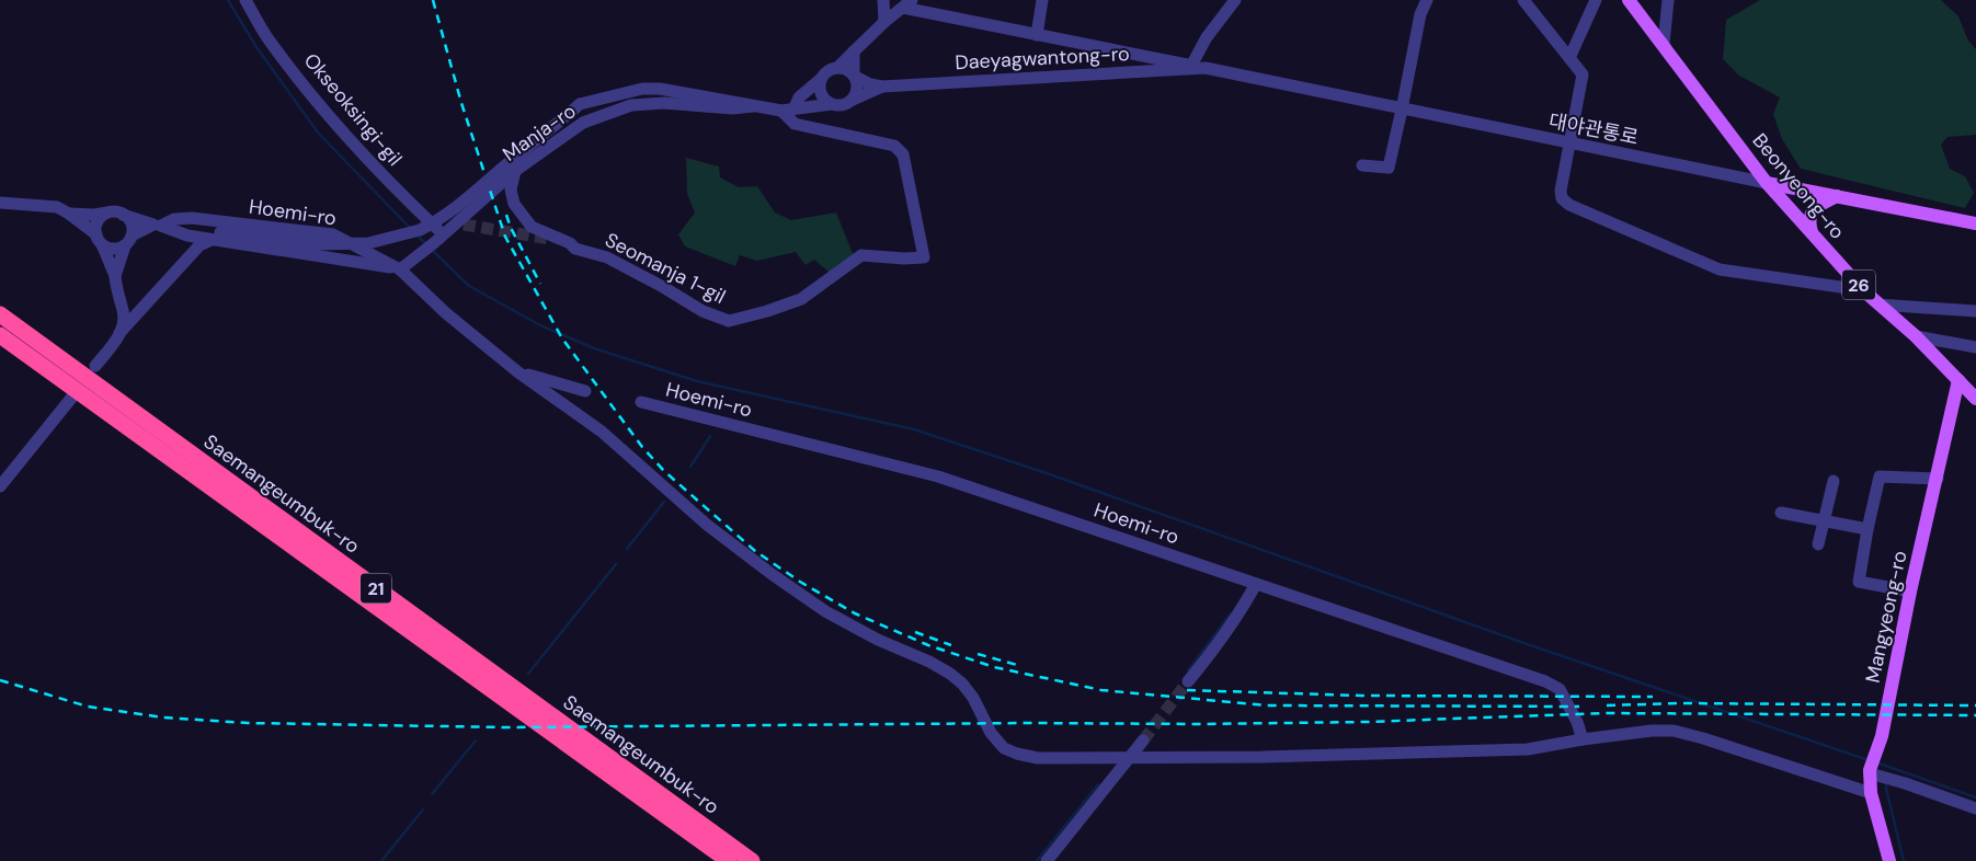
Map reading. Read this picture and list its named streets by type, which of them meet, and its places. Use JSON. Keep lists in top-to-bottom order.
{
  "streets": {
    "highway": ["Saemangeumbuk-ro", "21"],
    "main road": [
      "대야관통로",
      "Beonyeong-ro",
      "26",
      "Mangyeong-ro"
    ],
    "street": [
      "Daeyagwantong-ro",
      "Okseoksingi-gil",
      "Manja-ro",
      "Hoemi-ro",
      "Seomanja 1-gil"
    ]
  },
  "crossings": [
    ["Daeyagwantong-ro", "대야관통로"],
    ["Okseoksingi-gil", "Manja-ro"],
    ["대야관통로", "Beonyeong-ro"],
    ["Manja-ro", "Hoemi-ro"],
    ["Manja-ro", "Seomanja 1-gil"],
    ["Beonyeong-ro", "Mangyeong-ro"]
  ]
}
